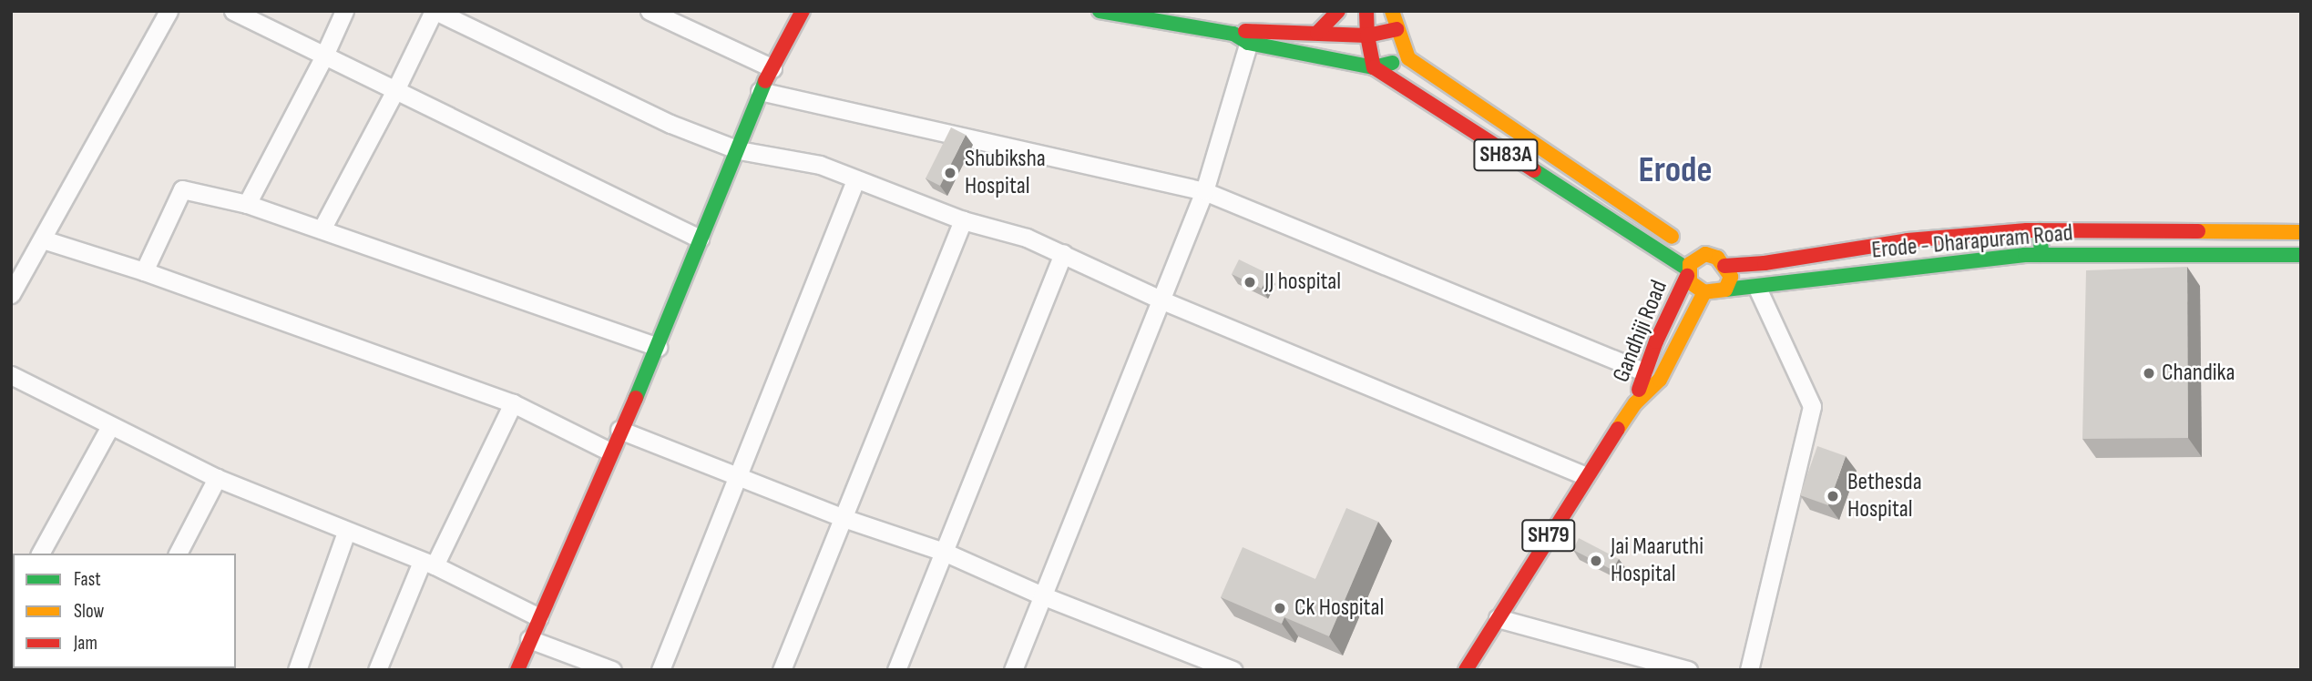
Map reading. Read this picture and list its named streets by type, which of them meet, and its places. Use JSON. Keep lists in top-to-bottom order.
{
  "streets": {
    "main road": [
      "SH83A",
      "Erode - Dharapuram Road",
      "Gandhiji Road",
      "SH79"
    ]
  },
  "crossings": [
    ["SH83A", "Erode - Dharapuram Road"],
    ["SH83A", "Gandhiji Road"],
    ["Erode - Dharapuram Road", "Gandhiji Road"]
  ],
  "districts": ["Erode"],
  "places": [
    "Shubiksha Hospital",
    "JJ hospital",
    "Chandika",
    "Bethesda Hospital",
    "Jai Maaruthi Hospital",
    "Ck Hospital"
  ],
  "legend": ["Fast", "Slow", "Jam"]
}
